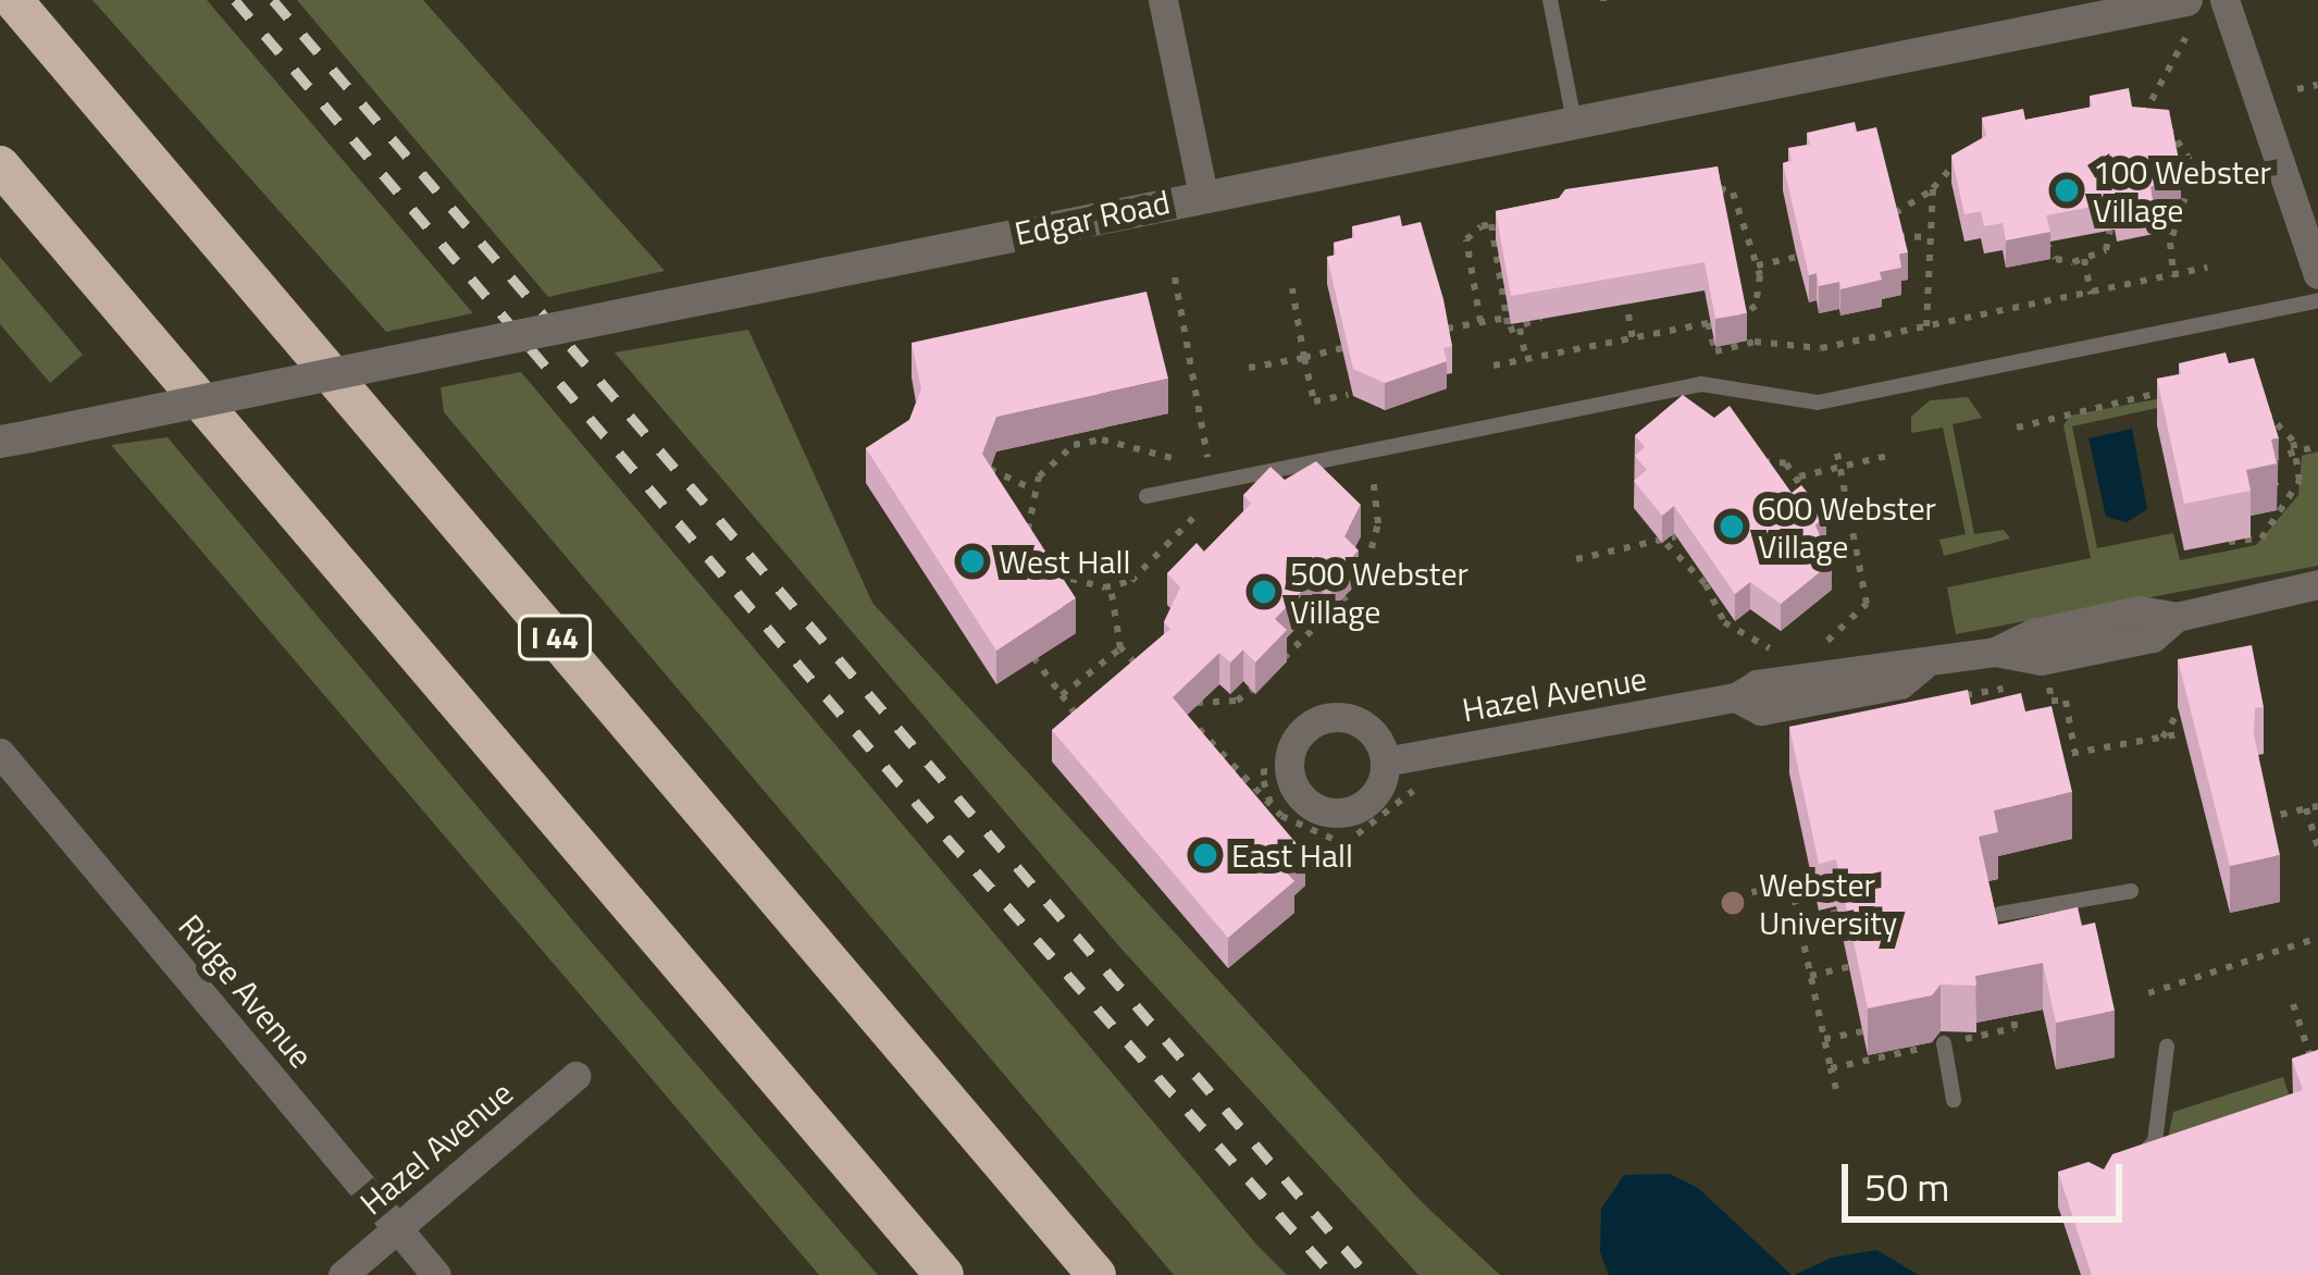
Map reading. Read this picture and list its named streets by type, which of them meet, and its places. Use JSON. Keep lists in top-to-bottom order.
{
  "streets": {
    "highway": ["I 44"],
    "street": ["Edgar Road", "Hazel Avenue", "Ridge Avenue"]
  },
  "crossings": [
    ["Hazel Avenue", "Ridge Avenue"]
  ],
  "places": [
    "100 Webster Village",
    "600 Webster Village",
    "West Hall",
    "500 Webster Village",
    "East Hall",
    "Webster University"
  ],
  "scale_bar": "50 m"
}
